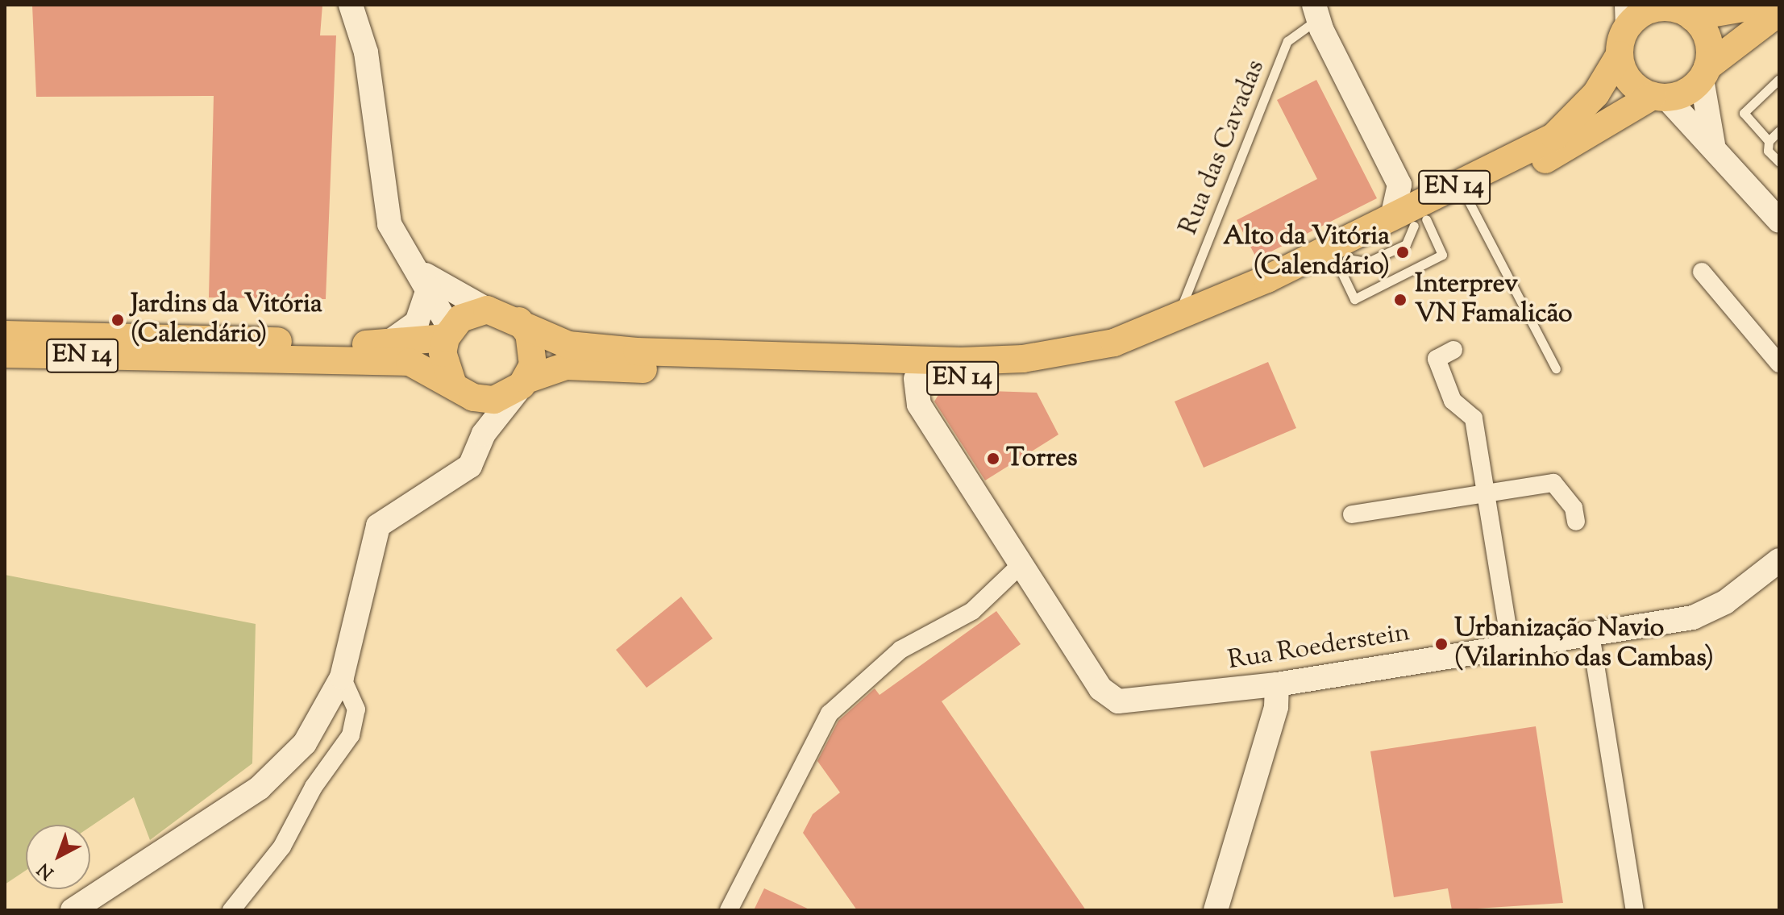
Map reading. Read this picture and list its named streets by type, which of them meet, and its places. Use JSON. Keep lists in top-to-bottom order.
{
  "streets": {
    "main road": ["EN 14"],
    "street": ["Rua Roederstein"],
    "lane": ["Rua das Cavadas"]
  },
  "crossings": [
    ["Rua das Cavadas", "EN 14"]
  ],
  "places": [
    "Alto da Vitória (Calendário)",
    "Interprev VN Famalicão",
    "Jardins da Vitória (Calendário)",
    "Torres",
    "Urbanização Navio (Vilarinho das Cambas)"
  ],
  "north": "bottom left"
}
